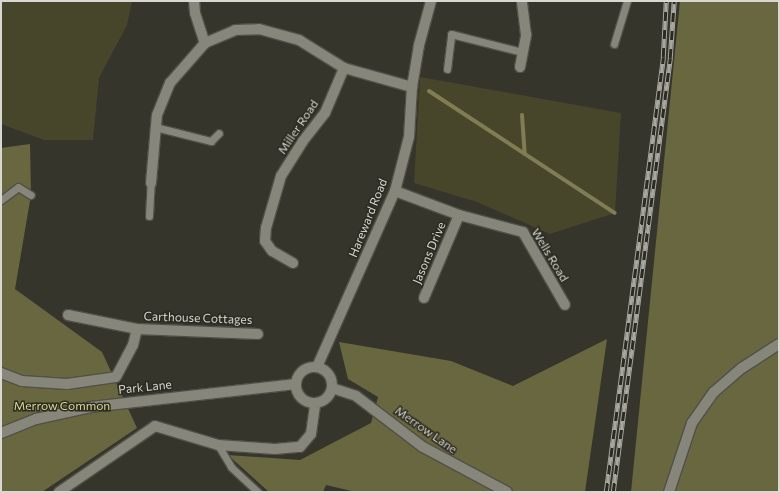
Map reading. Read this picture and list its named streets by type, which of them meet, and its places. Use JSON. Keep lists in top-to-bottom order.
{
  "streets": {
    "street": [
      "Miller Road",
      "Hareward Road",
      "Jasons Drive",
      "Wells Road",
      "Carthouse Cottages",
      "Park Lane",
      "Merrow Lane"
    ]
  },
  "crossings": [
    ["Hareward Road", "Jasons Drive"],
    ["Hareward Road", "Park Lane"],
    ["Hareward Road", "Merrow Lane"],
    ["Jasons Drive", "Wells Road"],
    ["Park Lane", "Merrow Lane"]
  ],
  "parks": ["Merrow Common"]
}
